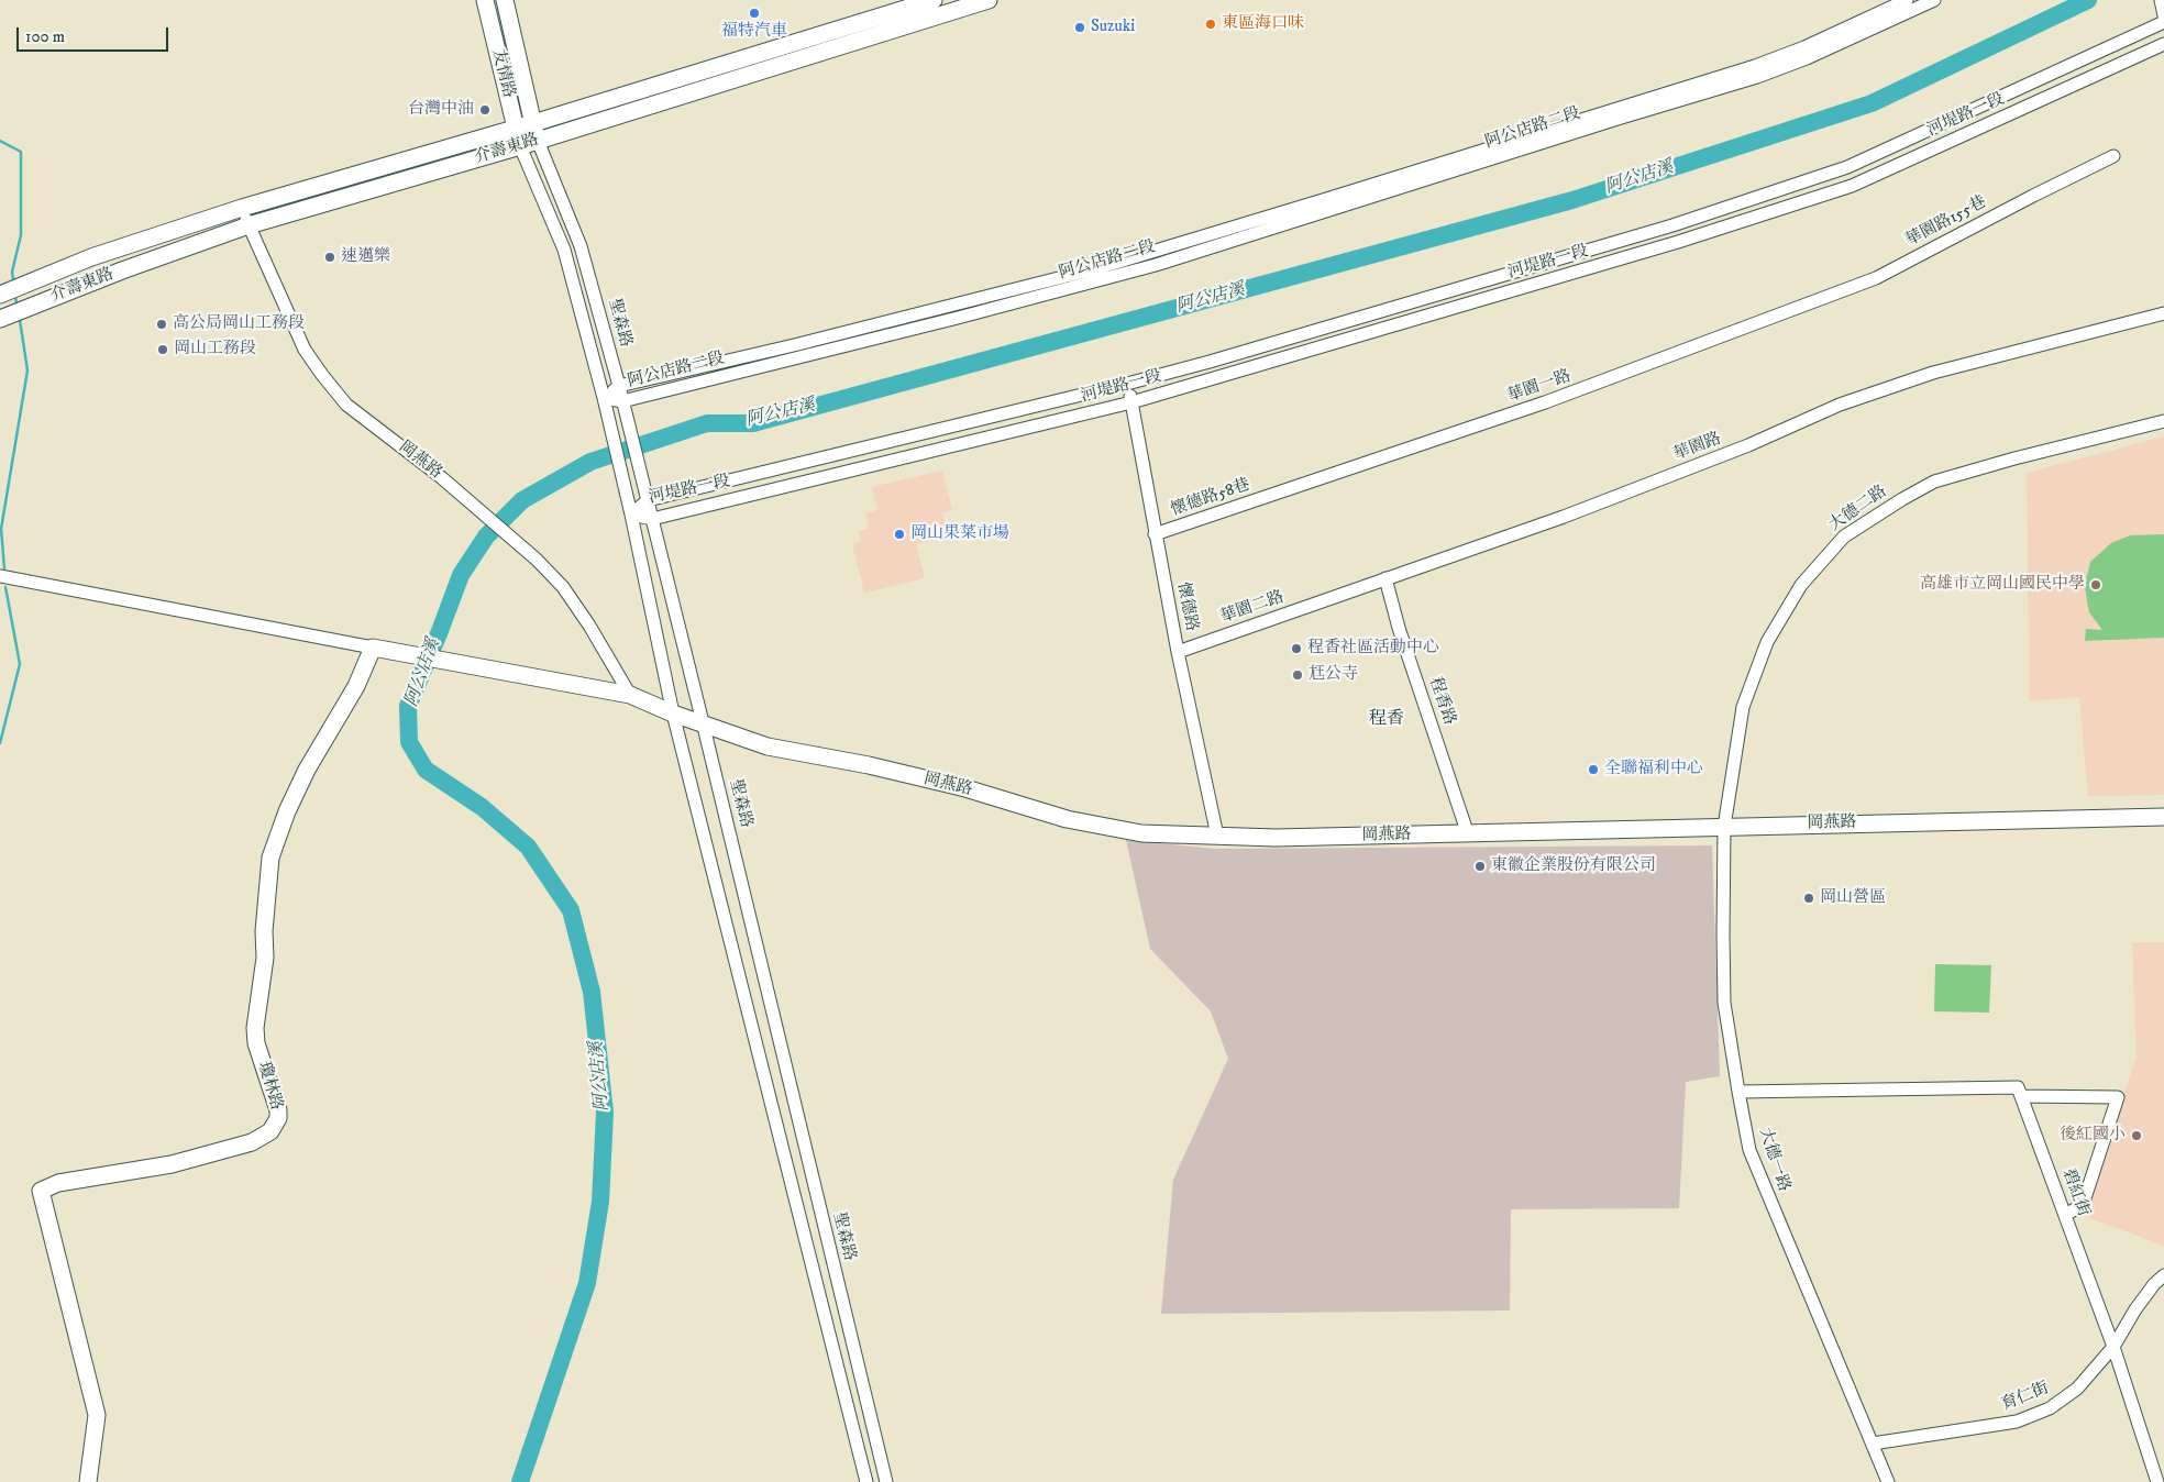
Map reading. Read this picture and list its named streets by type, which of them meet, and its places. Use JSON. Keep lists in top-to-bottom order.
{
  "streets": {
    "street": [
      "友情路",
      "河堤路一段",
      "阿公店路二段",
      "介壽東路",
      "華園路155巷",
      "聖森路",
      "華園一路",
      "華園路",
      "岡燕路",
      "懷德路58巷",
      "大德二路",
      "懷德路",
      "華園二路",
      "程香路",
      "瓊林路",
      "大德一路",
      "碧紅街",
      "育仁街"
    ]
  },
  "crossings": [
    ["友情路", "介壽東路"],
    ["友情路", "聖森路"],
    ["河堤路一段", "聖森路"],
    ["河堤路一段", "懷德路"],
    ["阿公店路二段", "聖森路"],
    ["介壽東路", "聖森路"],
    ["介壽東路", "岡燕路"],
    ["華園路155巷", "華園一路"],
    ["聖森路", "岡燕路"],
    ["華園一路", "懷德路58巷"],
    ["華園路", "華園二路"],
    ["華園路", "程香路"],
    ["岡燕路", "大德二路"],
    ["岡燕路", "懷德路"],
    ["岡燕路", "程香路"],
    ["岡燕路", "瓊林路"],
    ["岡燕路", "大德一路"],
    ["懷德路58巷", "懷德路"],
    ["大德二路", "大德一路"],
    ["懷德路", "華園二路"],
    ["大德一路", "育仁街"],
    ["碧紅街", "育仁街"]
  ],
  "districts": ["程香"],
  "water": ["阿公店溪"],
  "places": [
    "福特汽車",
    "東區海口味",
    "Suzuki",
    "台灣中油",
    "速邁樂",
    "高公局岡山工務段",
    "岡山工務段",
    "岡山果菜市場",
    "高雄市立岡山國民中學",
    "程香社區活動中心",
    "尪公寺",
    "全聯福利中心",
    "東徽企業股份有限公司",
    "岡山營區",
    "後紅國小"
  ],
  "scale_bar": "100 m"
}
